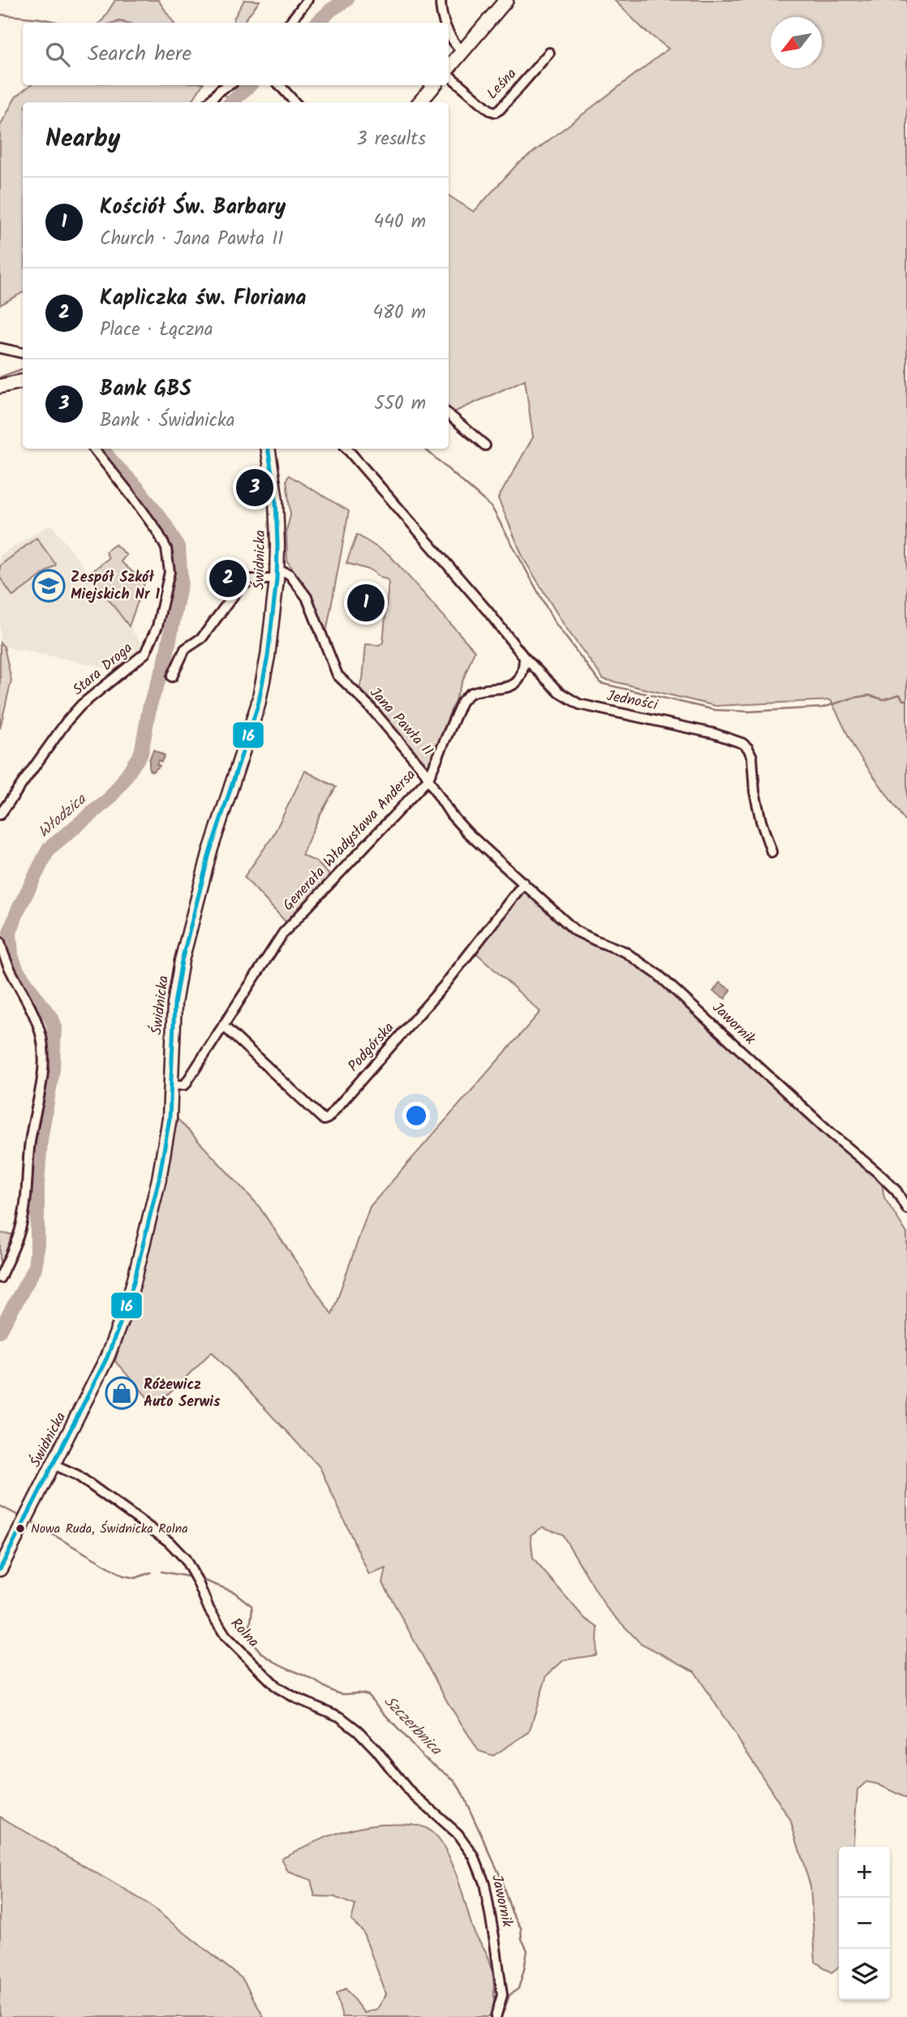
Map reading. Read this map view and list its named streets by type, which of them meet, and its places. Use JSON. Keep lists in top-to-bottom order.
{
  "streets": {
    "street": [
      "Leśna",
      "Świdnicka",
      "Stara Droga",
      "Jedności",
      "Jana Pawła II",
      "Generała Władysława Andersa",
      "Jawornik",
      "Podgórska",
      "Rolna"
    ]
  },
  "crossings": [
    ["Świdnicka", "Jana Pawła II"],
    ["Świdnicka", "Generała Władysława Andersa"],
    ["Świdnicka", "Rolna"],
    ["Jedności", "Generała Władysława Andersa"],
    ["Jana Pawła II", "Generała Władysława Andersa"],
    ["Jana Pawła II", "Jawornik"],
    ["Jana Pawła II", "Podgórska"],
    ["Generała Władysława Andersa", "Podgórska"],
    ["Jawornik", "Podgórska"],
    ["Jawornik", "Rolna"]
  ],
  "water": ["Włodzica", "Szczerbnica"],
  "places": {
    "school or university": ["Zespół Szkół Miejskich Nr 1"],
    "shop": ["Różewicz Auto Serwis"],
    "other": ["Nowa Ruda, Świdnicka Rolna"]
  },
  "lines": ["transit line 16"],
  "north": "bottom left",
  "page": {
    "search": "Search here",
    "heading": ["Nearby", "3 results"],
    "list": [
      {
        "mark": "1",
        "name": "Kościół Św. Barbary",
        "note": "Church · Jana Pawła II",
        "value": "440 m"
      },
      {
        "mark": "2",
        "name": "Kapliczka św. Floriana",
        "note": "Place · Łączna",
        "value": "480 m"
      },
      {
        "mark": "3",
        "name": "Bank GBS",
        "note": "Bank · Świdnicka",
        "value": "550 m"
      }
    ],
    "pins": ["3", "2", "1"],
    "map_buttons": ["+", "−"]
  }
}
